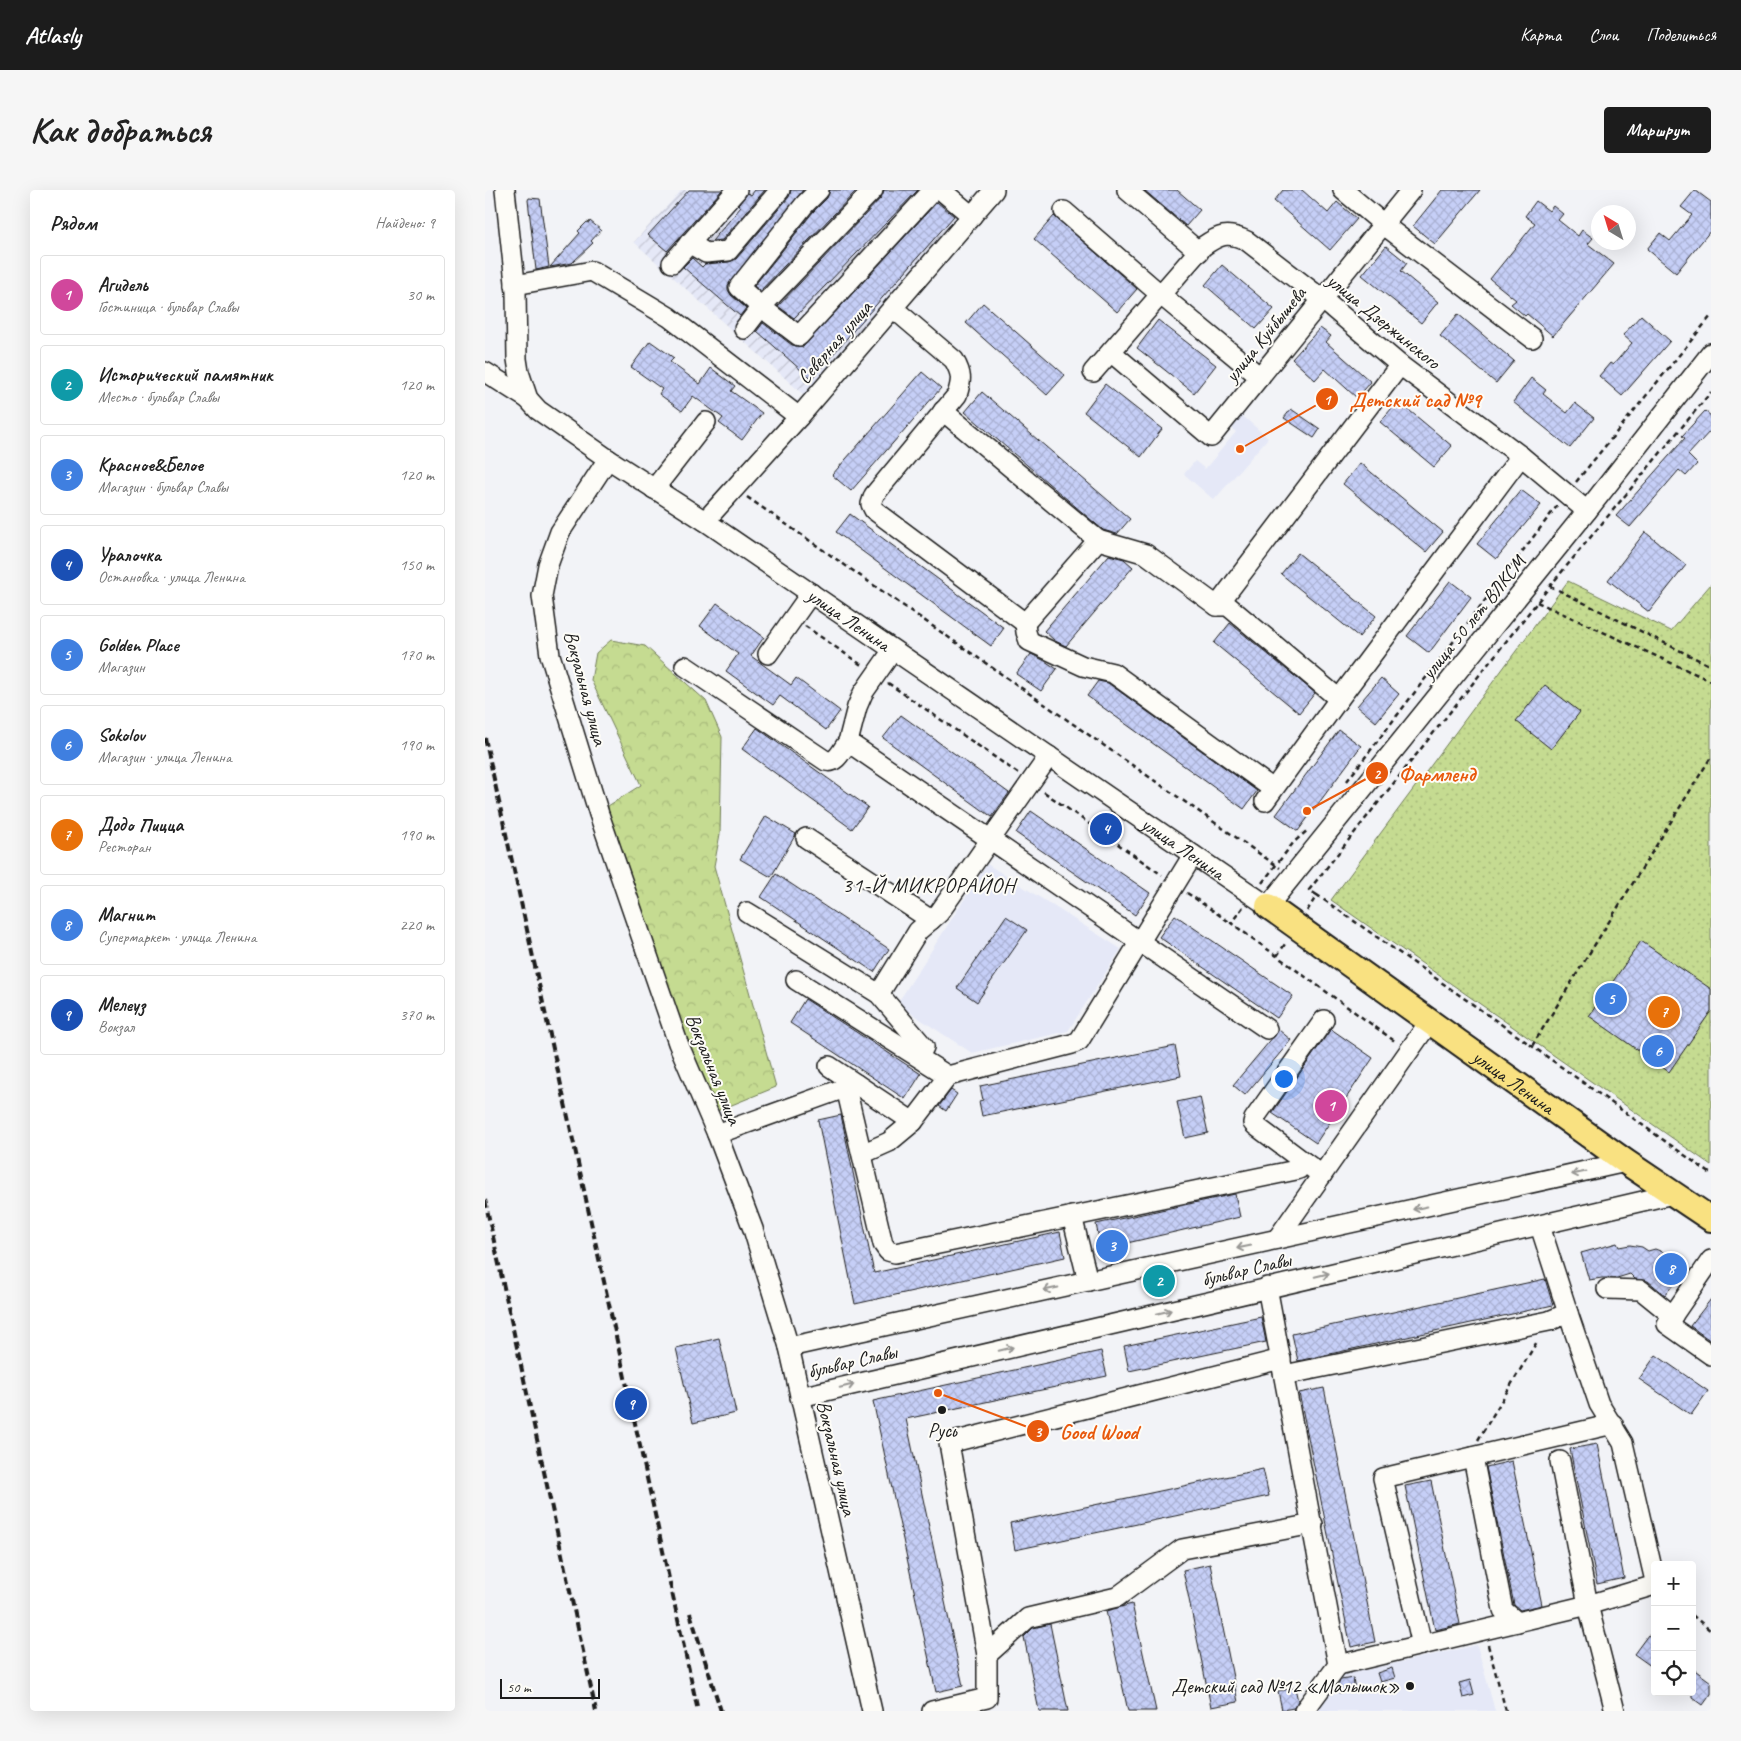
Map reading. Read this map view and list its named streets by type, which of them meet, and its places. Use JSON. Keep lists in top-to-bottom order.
{
  "streets": {
    "main road": ["улица Ленина"],
    "street": [
      "улица Дзержинского",
      "улица Куйбышева",
      "Северная улица",
      "улица 50 лет ВЛКСМ",
      "Вокзальная улица",
      "бульвар Славы"
    ]
  },
  "crossings": [
    ["улица Дзержинского", "улица Куйбышева"],
    ["улица Дзержинского", "улица 50 лет ВЛКСМ"],
    ["Северная улица", "улица Ленина"],
    ["улица 50 лет ВЛКСМ", "улица Ленина"],
    ["улица Ленина", "Вокзальная улица"],
    ["улица Ленина", "бульвар Славы"],
    ["Вокзальная улица", "бульвар Славы"]
  ],
  "districts": ["31-Й МИКРОРАЙОН"],
  "places": [
    "Детский сад №9",
    "Фармленд",
    "Good Wood",
    "Русь",
    "Детский сад №12 «Малышок»"
  ],
  "scale_bar": "50 m",
  "north": "top left",
  "page": {
    "header": "Atlasly",
    "nav": ["Карта", "Слои", "Поделиться"],
    "buttons": "Маршрут",
    "title": "Как добраться",
    "heading": ["Рядом", "Найдено: 9"],
    "list": [
      {
        "mark": "1",
        "name": "Агидель",
        "note": "Гостиница · бульвар Славы",
        "value": "30 m"
      },
      {
        "mark": "2",
        "name": "Исторический памятник",
        "note": "Место · бульвар Славы",
        "value": "120 m"
      },
      {
        "mark": "3",
        "name": "Красное&Белое",
        "note": "Магазин · бульвар Славы",
        "value": "120 m"
      },
      {
        "mark": "4",
        "name": "Уралочка",
        "note": "Остановка · улица Ленина",
        "value": "150 m"
      },
      {
        "mark": "5",
        "name": "Golden Place",
        "note": "Магазин",
        "value": "170 m"
      },
      {
        "mark": "6",
        "name": "Sokolov",
        "note": "Магазин · улица Ленина",
        "value": "190 m"
      },
      {
        "mark": "7",
        "name": "Додо Пицца",
        "note": "Ресторан",
        "value": "190 m"
      },
      {
        "mark": "8",
        "name": "Магнит",
        "note": "Супермаркет · улица Ленина",
        "value": "220 m"
      },
      {
        "mark": "9",
        "name": "Мелеуз",
        "note": "Вокзал",
        "value": "370 m"
      }
    ],
    "pins": [
      "4",
      "5",
      "7",
      "6",
      "1",
      "3",
      "8",
      "2",
      "9"
    ],
    "map_buttons": ["+", "−"],
    "scale": "50 m"
  }
}
